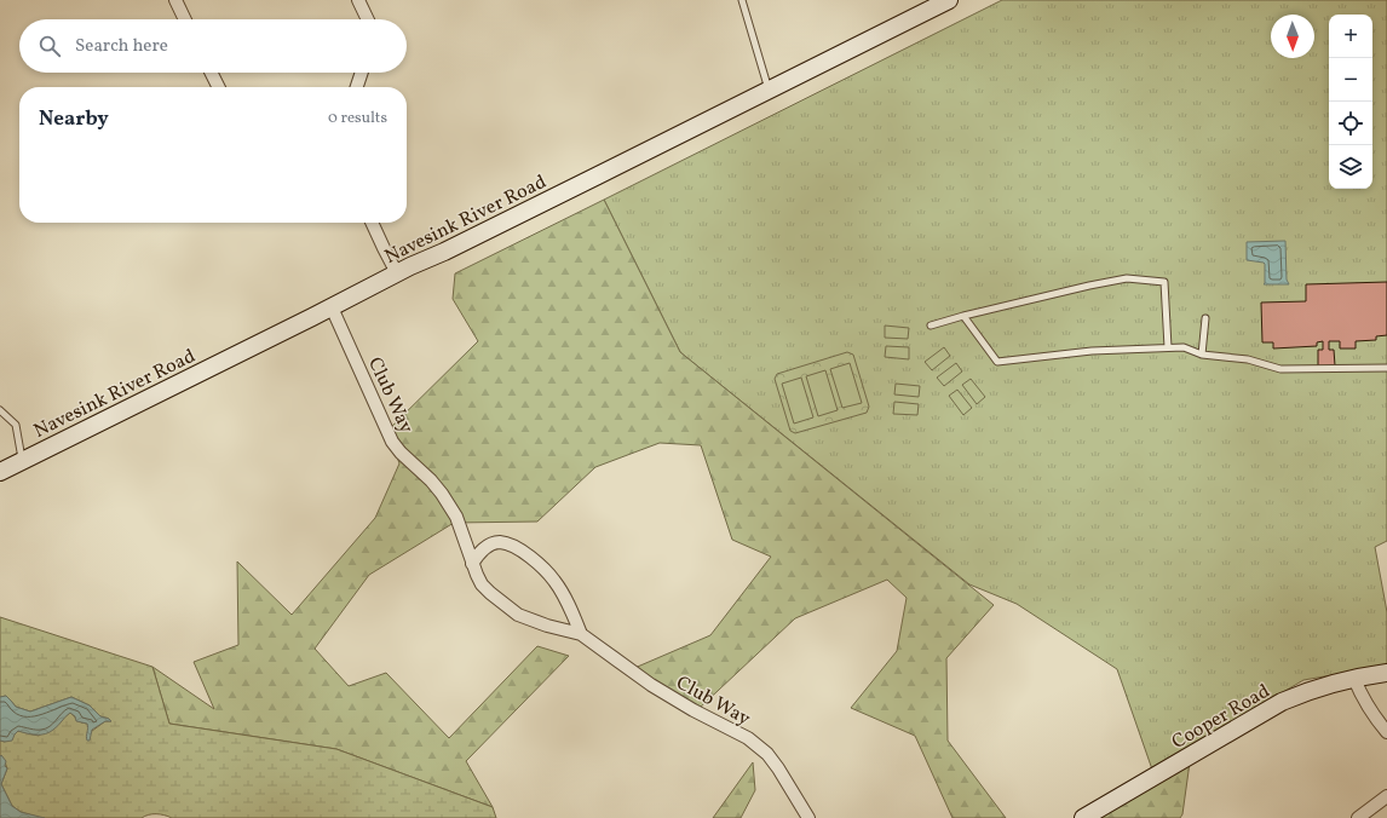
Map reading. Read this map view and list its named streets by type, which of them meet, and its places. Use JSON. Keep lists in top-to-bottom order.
{
  "streets": {
    "main road": ["Navesink River Road", "Cooper Road"],
    "street": ["Club Way"]
  },
  "crossings": [
    ["Navesink River Road", "Club Way"]
  ],
  "north": "bottom",
  "page": {
    "map_buttons": ["+", "−"],
    "search": "Search here",
    "heading": ["Nearby", "0 results"]
  }
}
